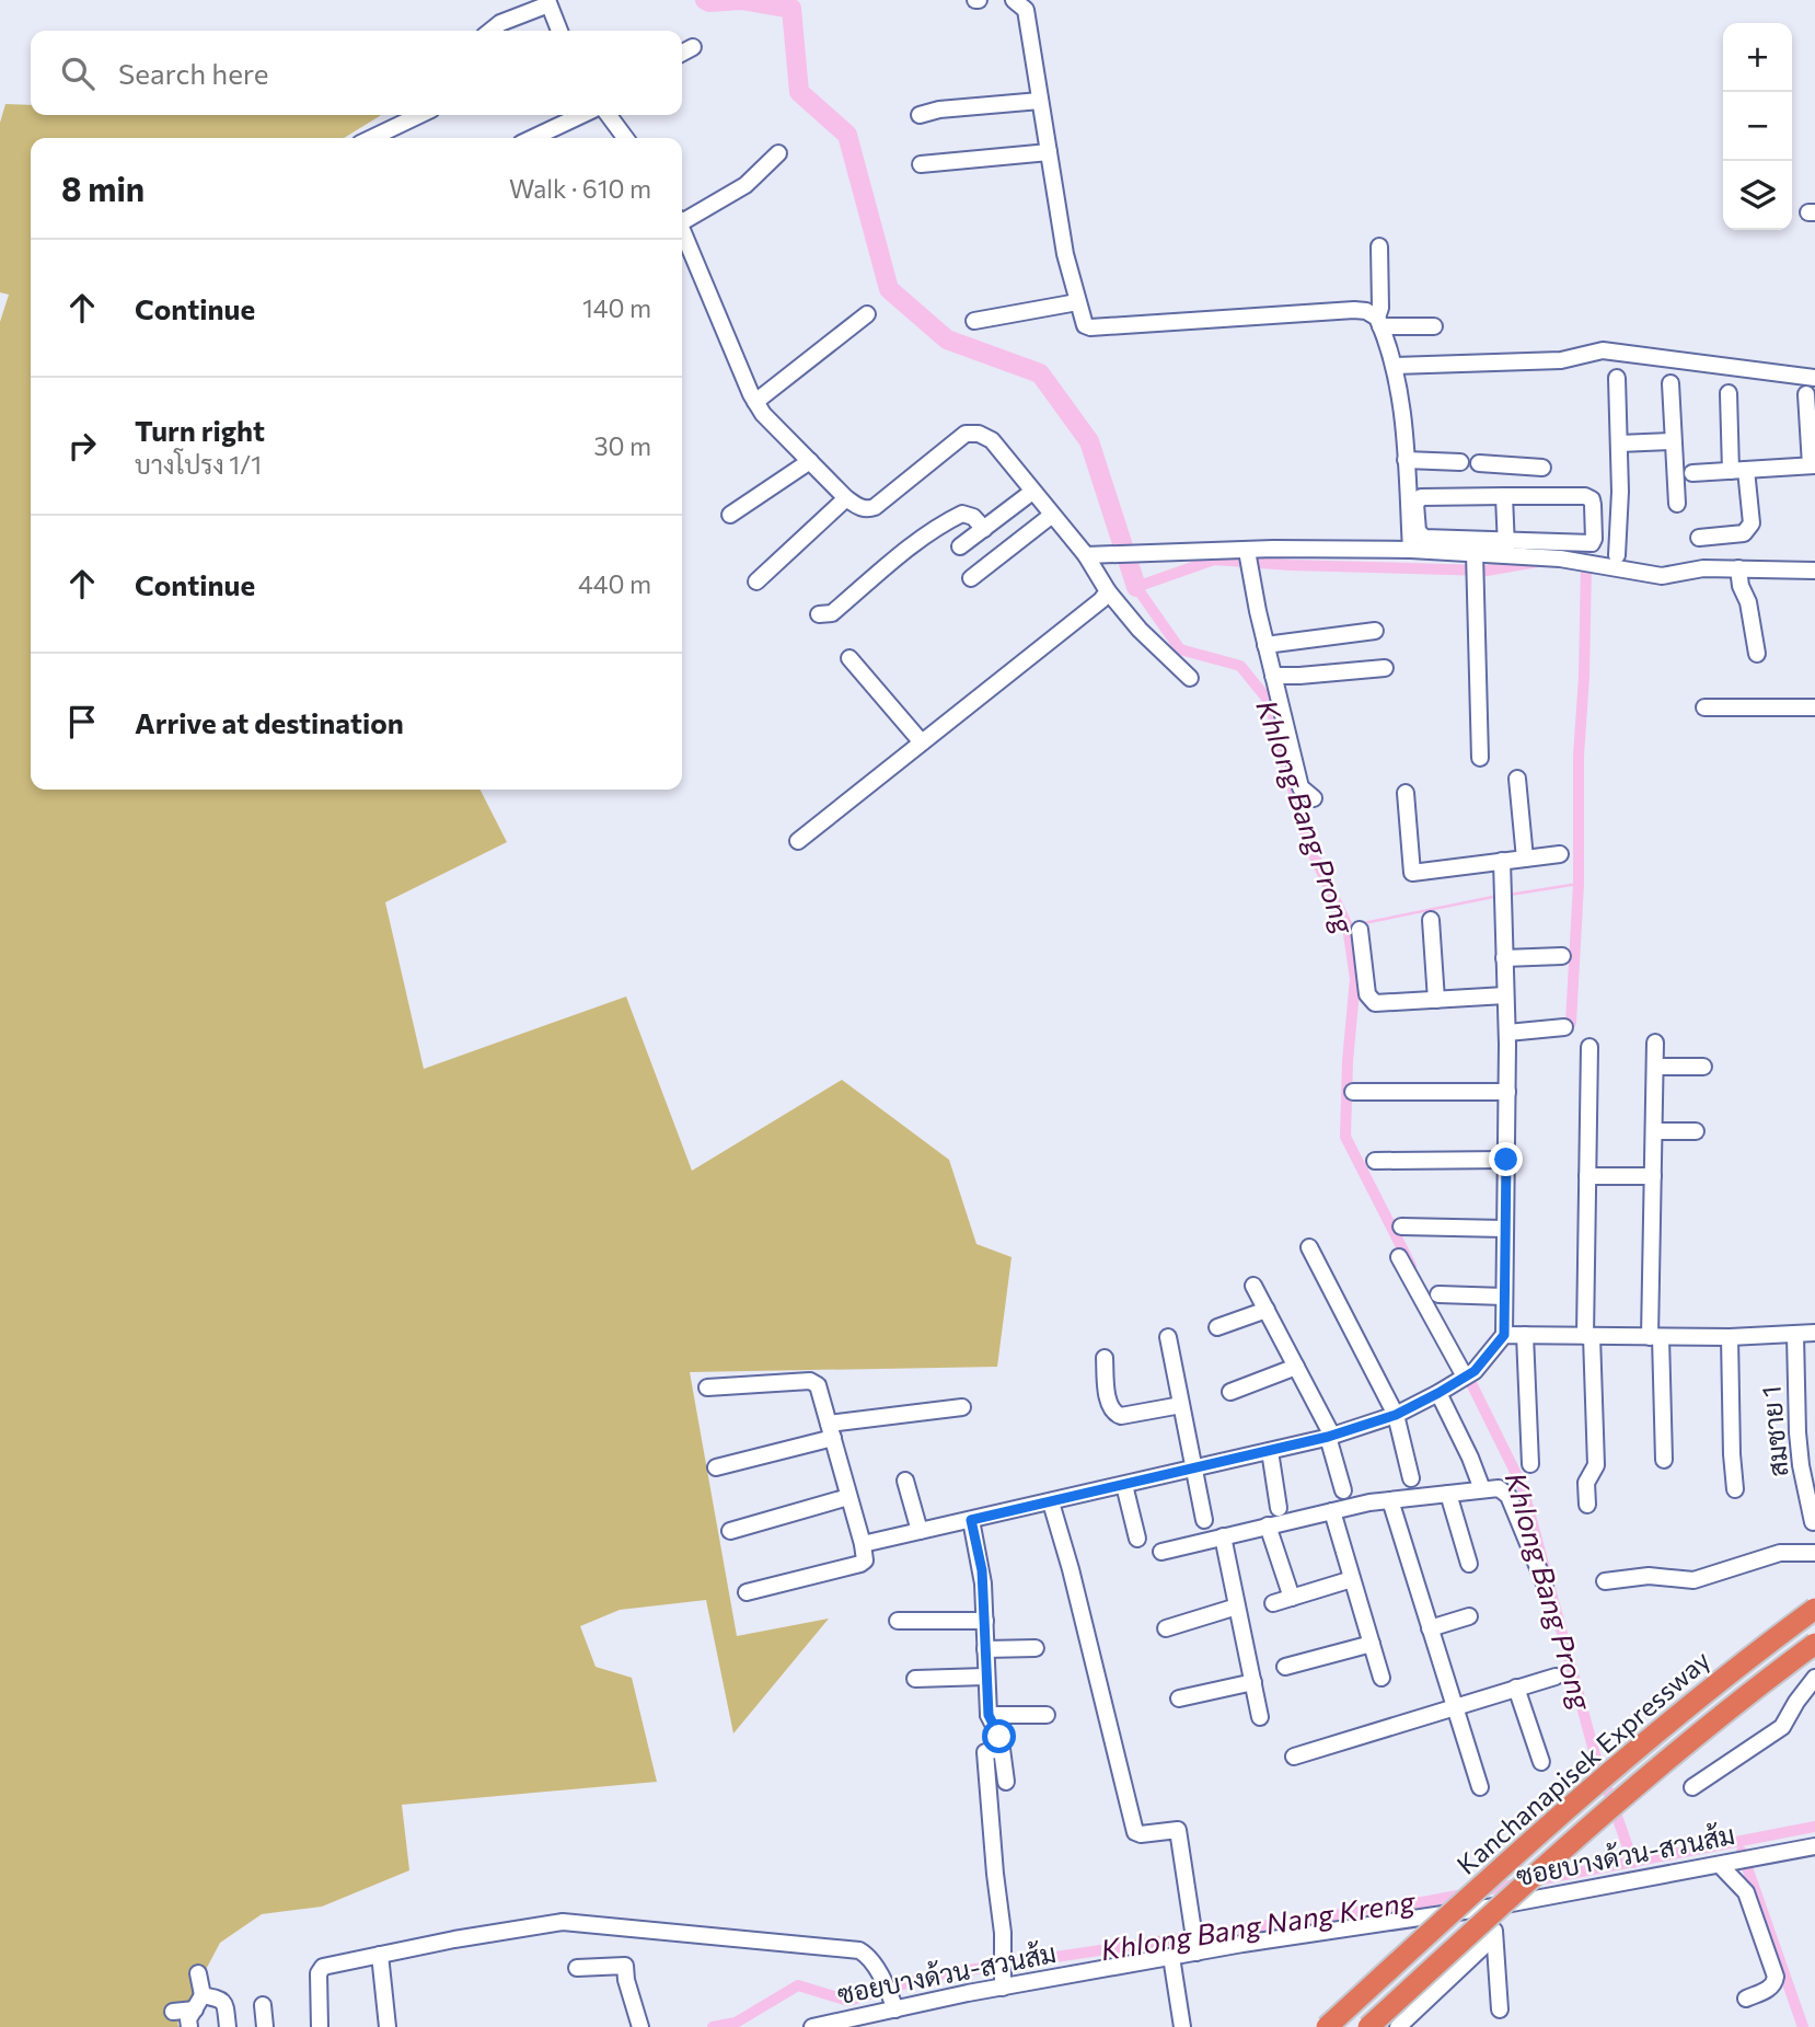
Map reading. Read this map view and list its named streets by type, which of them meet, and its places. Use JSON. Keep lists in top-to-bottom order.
{
  "streets": {
    "highway": ["Kanchanapisek Expressway"],
    "street": ["สมชาย 1", "ซอยบางด้วน-สวนส้ม"]
  },
  "water": ["Khlong Bang Prong", "Khlong Bang Nang Kreng"],
  "page": {
    "map_buttons": ["+", "−"],
    "search": "Search here",
    "heading": ["8 min", "Walk · 610 m"],
    "list": [
      ["Continue", "140 m"],
      ["Turn right", "บางโปรง 1/1", "30 m"],
      ["Continue", "440 m"],
      "Arrive at destination"
    ]
  }
}
